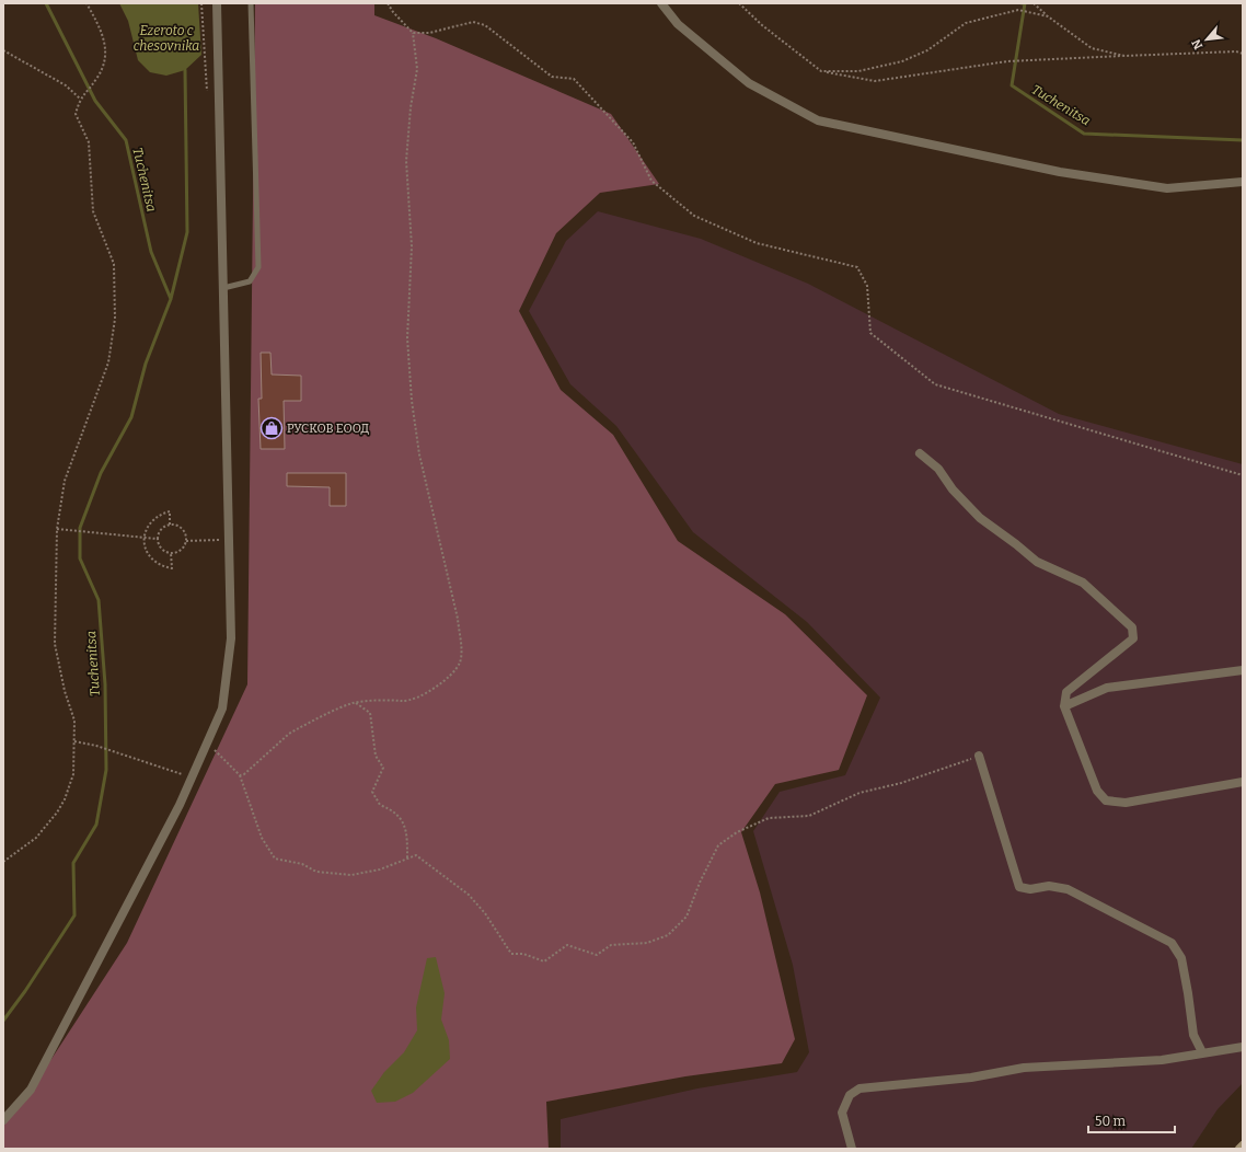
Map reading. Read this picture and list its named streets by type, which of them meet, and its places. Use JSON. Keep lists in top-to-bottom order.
{
  "water": ["Ezeroto c chesovnika", "Tuchenitsa"],
  "places": {
    "shop": ["РУСКОВ ЕООД"]
  },
  "scale_bar": "50 m",
  "north": "bottom left"
}
